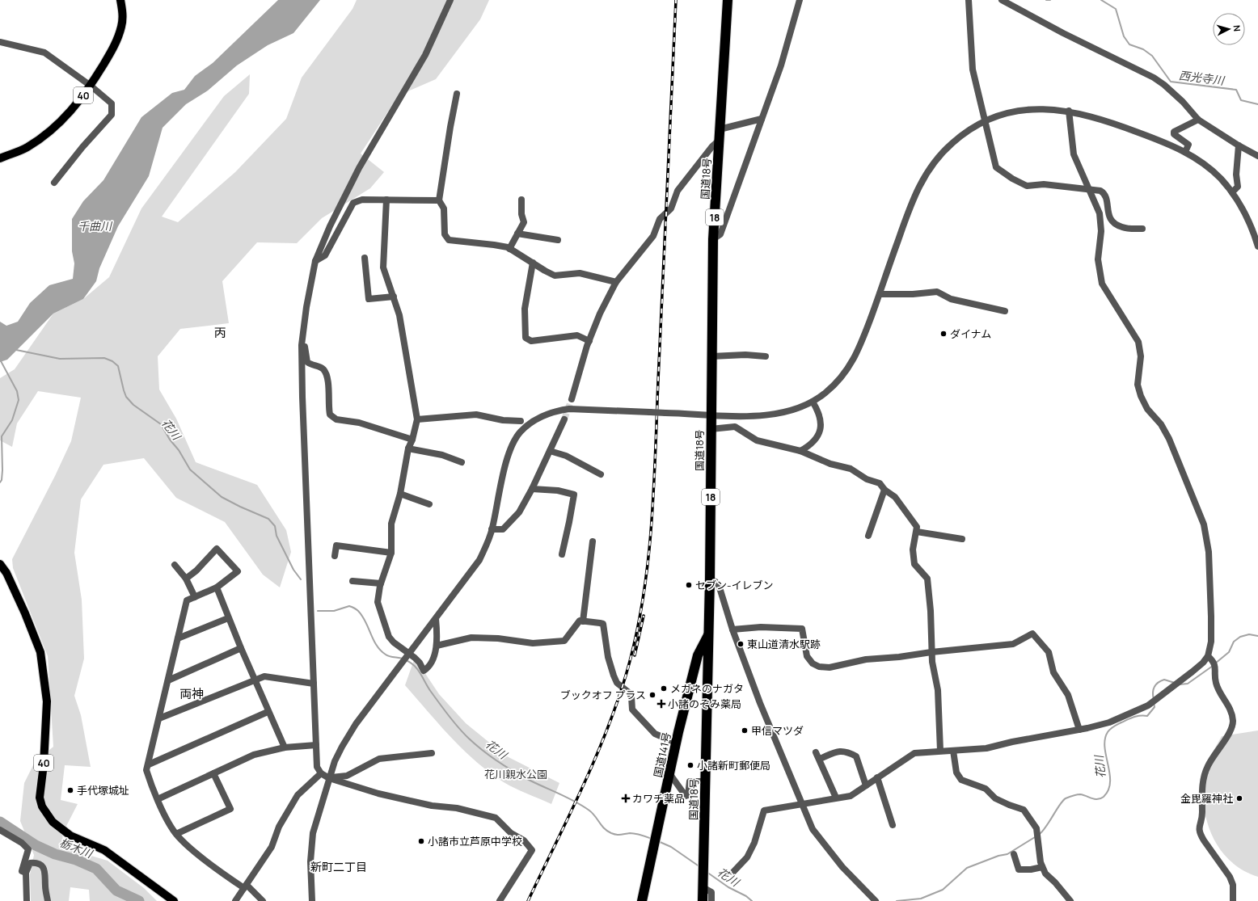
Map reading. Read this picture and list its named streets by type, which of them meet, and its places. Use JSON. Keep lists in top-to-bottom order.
{
  "streets": {
    "highway": ["国道18号", "18", "国道141号"],
    "main road": ["40"]
  },
  "crossings": [
    ["国道18号", "国道141号"]
  ],
  "districts": ["丙", "両神", "新町二丁目"],
  "water": [
    "西光寺川",
    "千曲川",
    "花川",
    "栃木川"
  ],
  "parks": ["花川親水公園"],
  "places": {
    "other": [
      "ダイナム",
      "セブン-イレブン",
      "東山道清水駅跡",
      "メガネのナガタ",
      "ブックオフ プラス",
      "甲信マツダ",
      "小諸新町郵便局",
      "手代塚城址",
      "金毘羅神社",
      "小諸市立芦原中学校"
    ],
    "health": ["小諸のぞみ薬局", "カワチ薬品"]
  },
  "north": "right"
}
